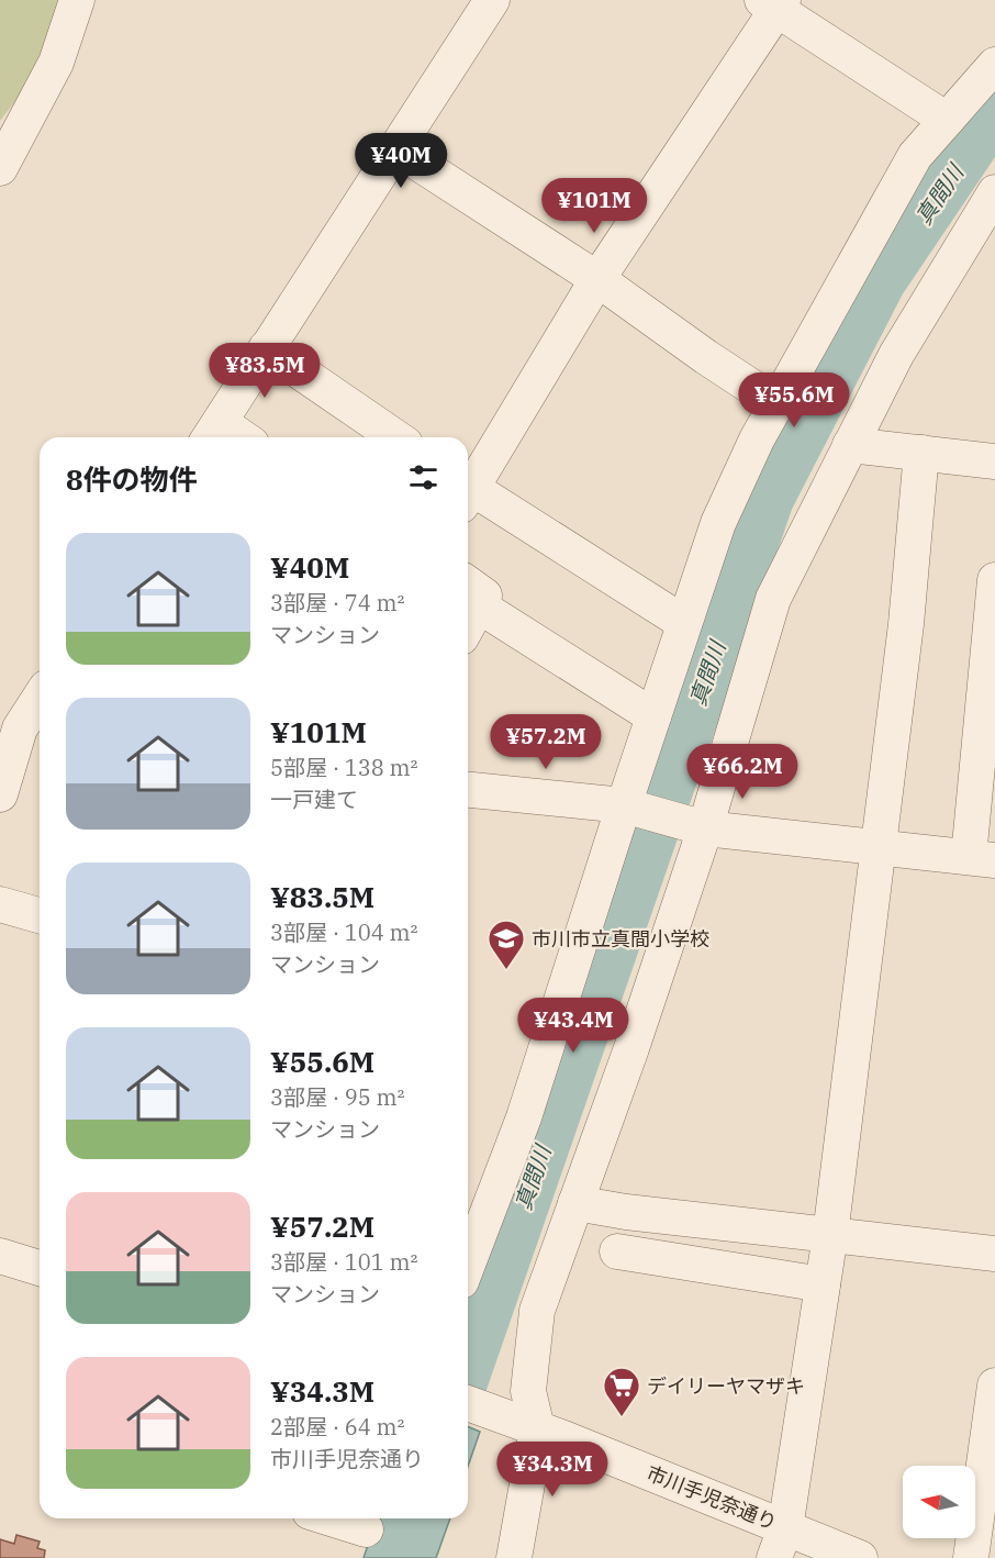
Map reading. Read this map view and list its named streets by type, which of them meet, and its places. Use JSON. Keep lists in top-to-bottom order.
{
  "streets": {
    "street": ["市川手児奈通り"]
  },
  "water": ["真間川"],
  "places": {
    "school or university": ["市川市立真間小学校"],
    "supermarket": ["デイリーヤマザキ"]
  },
  "north": "left",
  "page": {
    "price": [
      "¥40M",
      "¥101M",
      "¥83.5M",
      "¥55.6M",
      "¥57.2M",
      "¥66.2M",
      "¥43.4M",
      "¥34.3M"
    ],
    "heading": "8件の物件",
    "list": [
      {
        "name": "¥40M",
        "note": "3部屋 · 74 m² · マンション"
      },
      {
        "name": "¥101M",
        "note": "5部屋 · 138 m² · 一戸建て"
      },
      {
        "name": "¥83.5M",
        "note": "3部屋 · 104 m² · マンション"
      },
      {
        "name": "¥55.6M",
        "note": "3部屋 · 95 m² · マンション"
      },
      {
        "name": "¥57.2M",
        "note": "3部屋 · 101 m² · マンション"
      },
      {
        "name": "¥34.3M",
        "note": "2部屋 · 64 m² · 市川手児奈通り"
      }
    ]
  }
}
